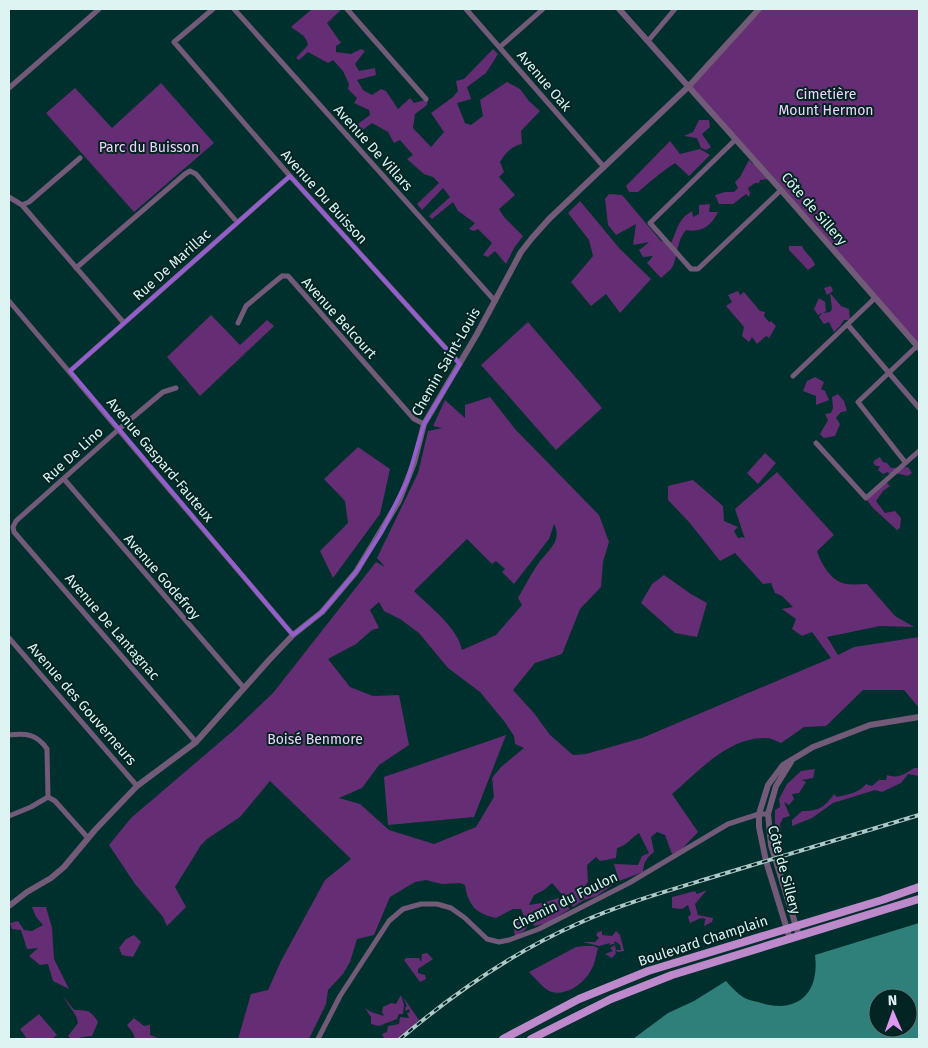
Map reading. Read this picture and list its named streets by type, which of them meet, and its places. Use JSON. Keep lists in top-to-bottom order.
{
  "streets": {
    "main road": ["Boulevard Champlain"],
    "street": [
      "Avenue Oak",
      "Avenue De Villars",
      "Avenue Du Buisson",
      "Côte de Sillery",
      "Rue De Marillac",
      "Avenue Belcourt",
      "Chemin Saint-Louis",
      "Rue De Lino",
      "Avenue Gaspard-Fauteux",
      "Avenue Godefroy",
      "Avenue De Lantagnac",
      "Avenue des Gouverneurs",
      "Chemin du Foulon"
    ]
  },
  "crossings": [
    ["Avenue Oak", "Chemin Saint-Louis"],
    ["Avenue De Villars", "Chemin Saint-Louis"],
    ["Avenue Du Buisson", "Rue De Marillac"],
    ["Avenue Du Buisson", "Chemin Saint-Louis"],
    ["Côte de Sillery", "Chemin Saint-Louis"],
    ["Côte de Sillery", "Chemin du Foulon"],
    ["Côte de Sillery", "Boulevard Champlain"],
    ["Rue De Marillac", "Avenue Gaspard-Fauteux"],
    ["Avenue Belcourt", "Chemin Saint-Louis"],
    ["Chemin Saint-Louis", "Avenue Gaspard-Fauteux"],
    ["Chemin Saint-Louis", "Avenue Godefroy"],
    ["Chemin Saint-Louis", "Avenue De Lantagnac"],
    ["Chemin Saint-Louis", "Avenue des Gouverneurs"],
    ["Rue De Lino", "Avenue Gaspard-Fauteux"],
    ["Rue De Lino", "Avenue Godefroy"],
    ["Rue De Lino", "Avenue De Lantagnac"]
  ],
  "parks": ["Cimetière Mount Hermon", "Parc du Buisson", "Boisé Benmore"],
  "north": "top"
}
